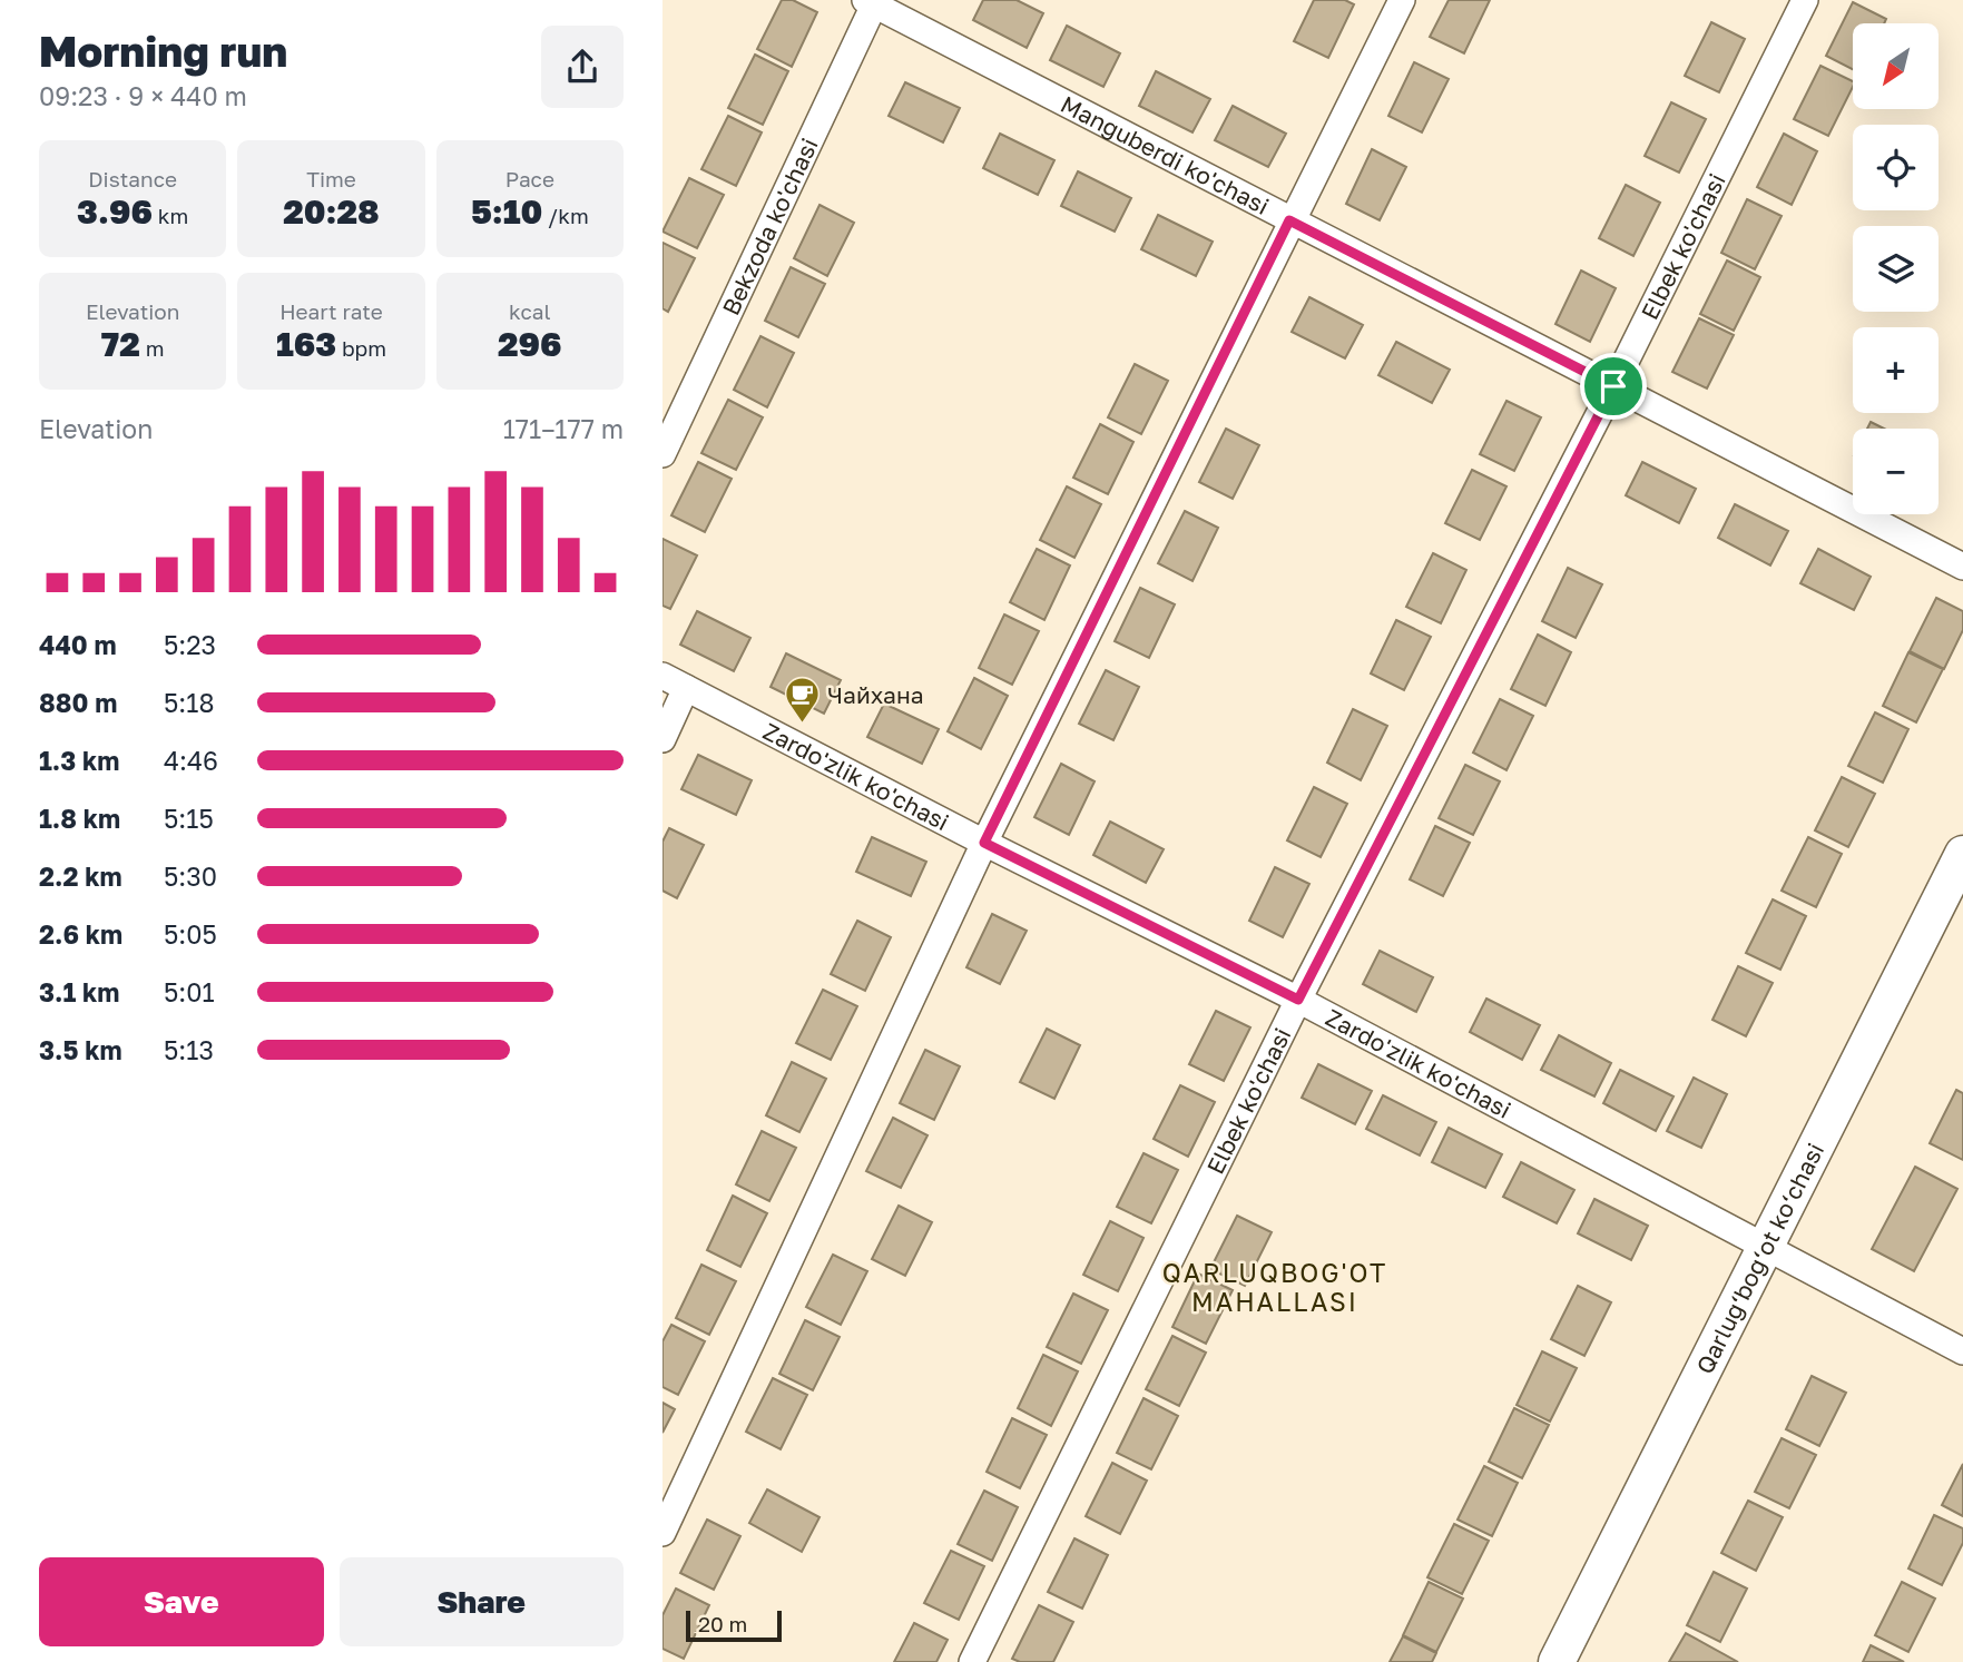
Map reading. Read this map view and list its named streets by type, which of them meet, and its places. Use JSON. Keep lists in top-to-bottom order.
{
  "streets": {
    "main road": ["Qarlug‘bog‘ot ko‘chasi"],
    "street": [
      "Manguberdi ko'chasi",
      "Bekzoda ko'chasi",
      "Elbek ko'chasi",
      "Zardo'zlik ko'chasi"
    ]
  },
  "crossings": [
    ["Manguberdi ko'chasi", "Bekzoda ko'chasi"],
    ["Manguberdi ko'chasi", "Elbek ko'chasi"],
    ["Elbek ko'chasi", "Zardo'zlik ko'chasi"],
    ["Zardo'zlik ko'chasi", "Qarlug‘bog‘ot ko‘chasi"]
  ],
  "districts": ["QARLUQBOG'OT MAHALLASI"],
  "places": {
    "cafe": ["Чайхана"]
  },
  "scale_bar": "20 m",
  "north": "bottom left",
  "page": {
    "heading": ["Morning run", "09:23 · 9 × 440 m"],
    "map_buttons": ["+", "−"],
    "stats": [
      ["Distance", "3.96 km"],
      ["Time", "20:28"],
      ["Pace", "5:10 /km"],
      ["Elevation", "72 m"],
      ["Heart rate", "163 bpm"],
      ["kcal", "296"]
    ],
    "chart": ["Elevation", "171–177 m"],
    "list": [
      {
        "name": "440 m",
        "note": "5:23"
      },
      {
        "name": "880 m",
        "note": "5:18"
      },
      {
        "name": "1.3 km",
        "note": "4:46"
      },
      {
        "name": "1.8 km",
        "note": "5:15"
      },
      {
        "name": "2.2 km",
        "note": "5:30"
      },
      {
        "name": "2.6 km",
        "note": "5:05"
      },
      {
        "name": "3.1 km",
        "note": "5:01"
      },
      {
        "name": "3.5 km",
        "note": "5:13"
      }
    ],
    "buttons": ["Save", "Share"],
    "scale": "20 m"
  }
}
